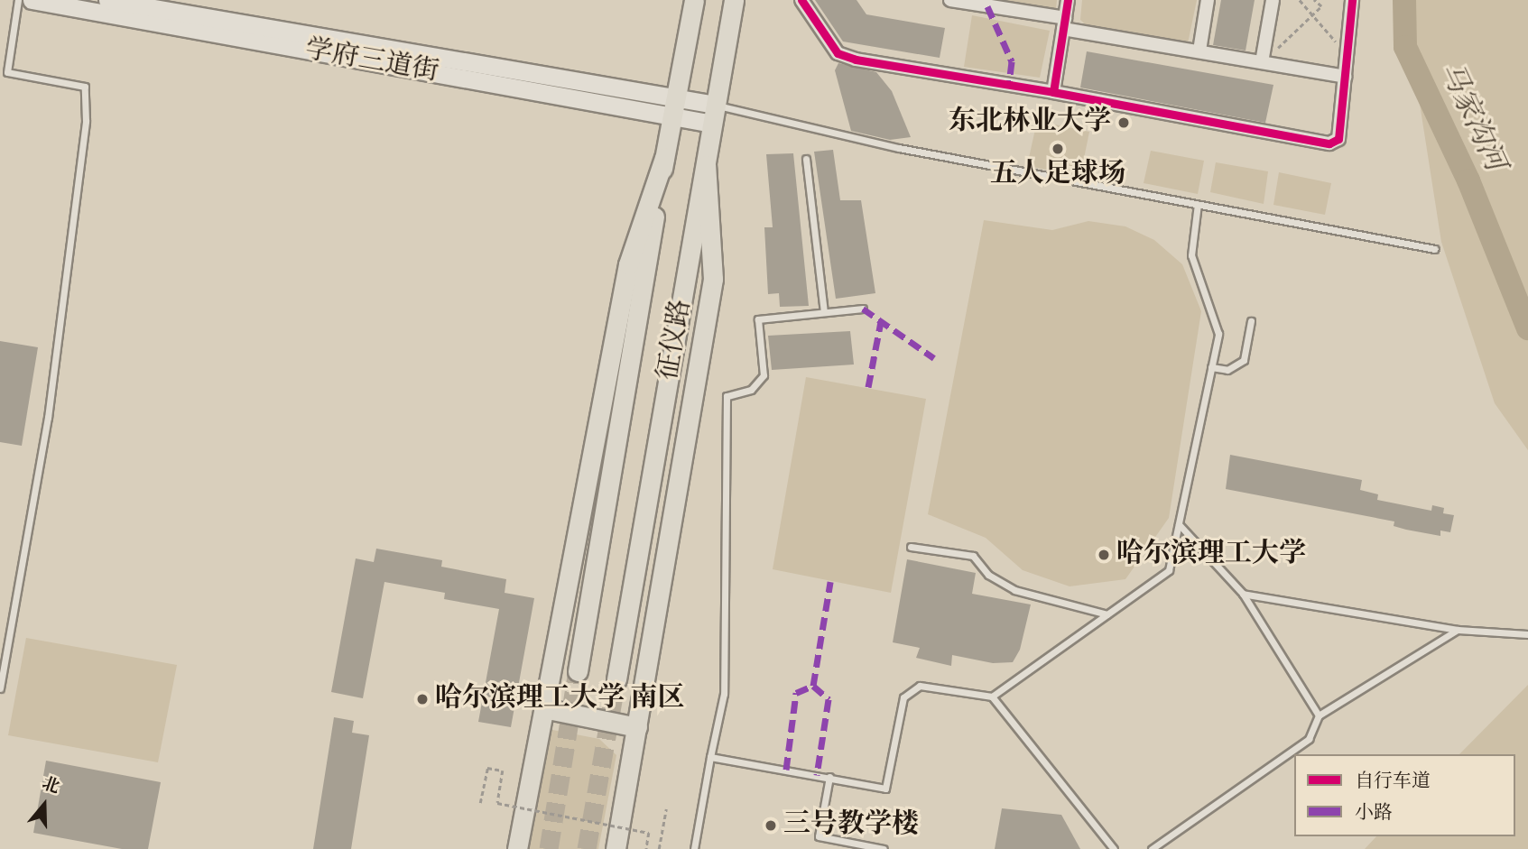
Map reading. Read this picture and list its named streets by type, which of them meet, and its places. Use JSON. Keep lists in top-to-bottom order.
{
  "streets": {
    "main road": ["学府三道街", "征仪路"]
  },
  "crossings": [
    ["学府三道街", "征仪路"]
  ],
  "water": ["马家沟河"],
  "places": [
    "东北林业大学",
    "五人足球场",
    "哈尔滨理工大学",
    "哈尔滨理工大学 南区",
    "三号教学楼"
  ],
  "legend": ["自行车道", "小路"],
  "north": "top"
}
